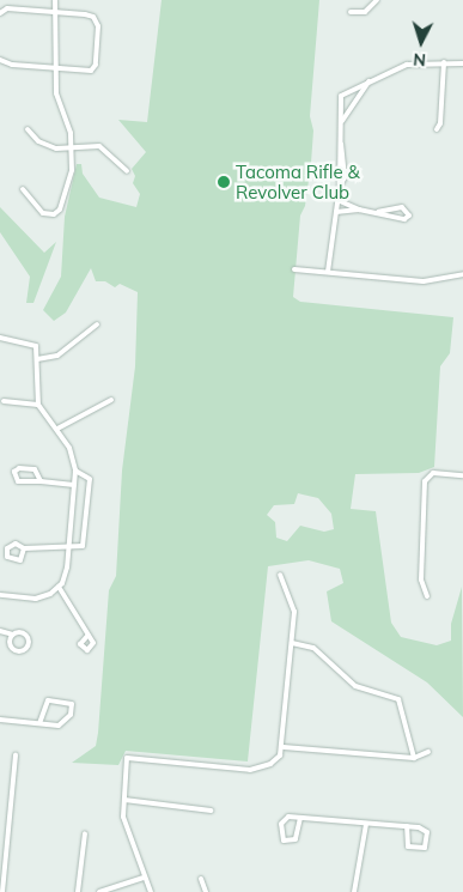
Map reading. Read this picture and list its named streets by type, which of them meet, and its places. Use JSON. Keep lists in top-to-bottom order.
{
  "places": ["Tacoma Rifle & Revolver Club"],
  "north": "bottom"
}
